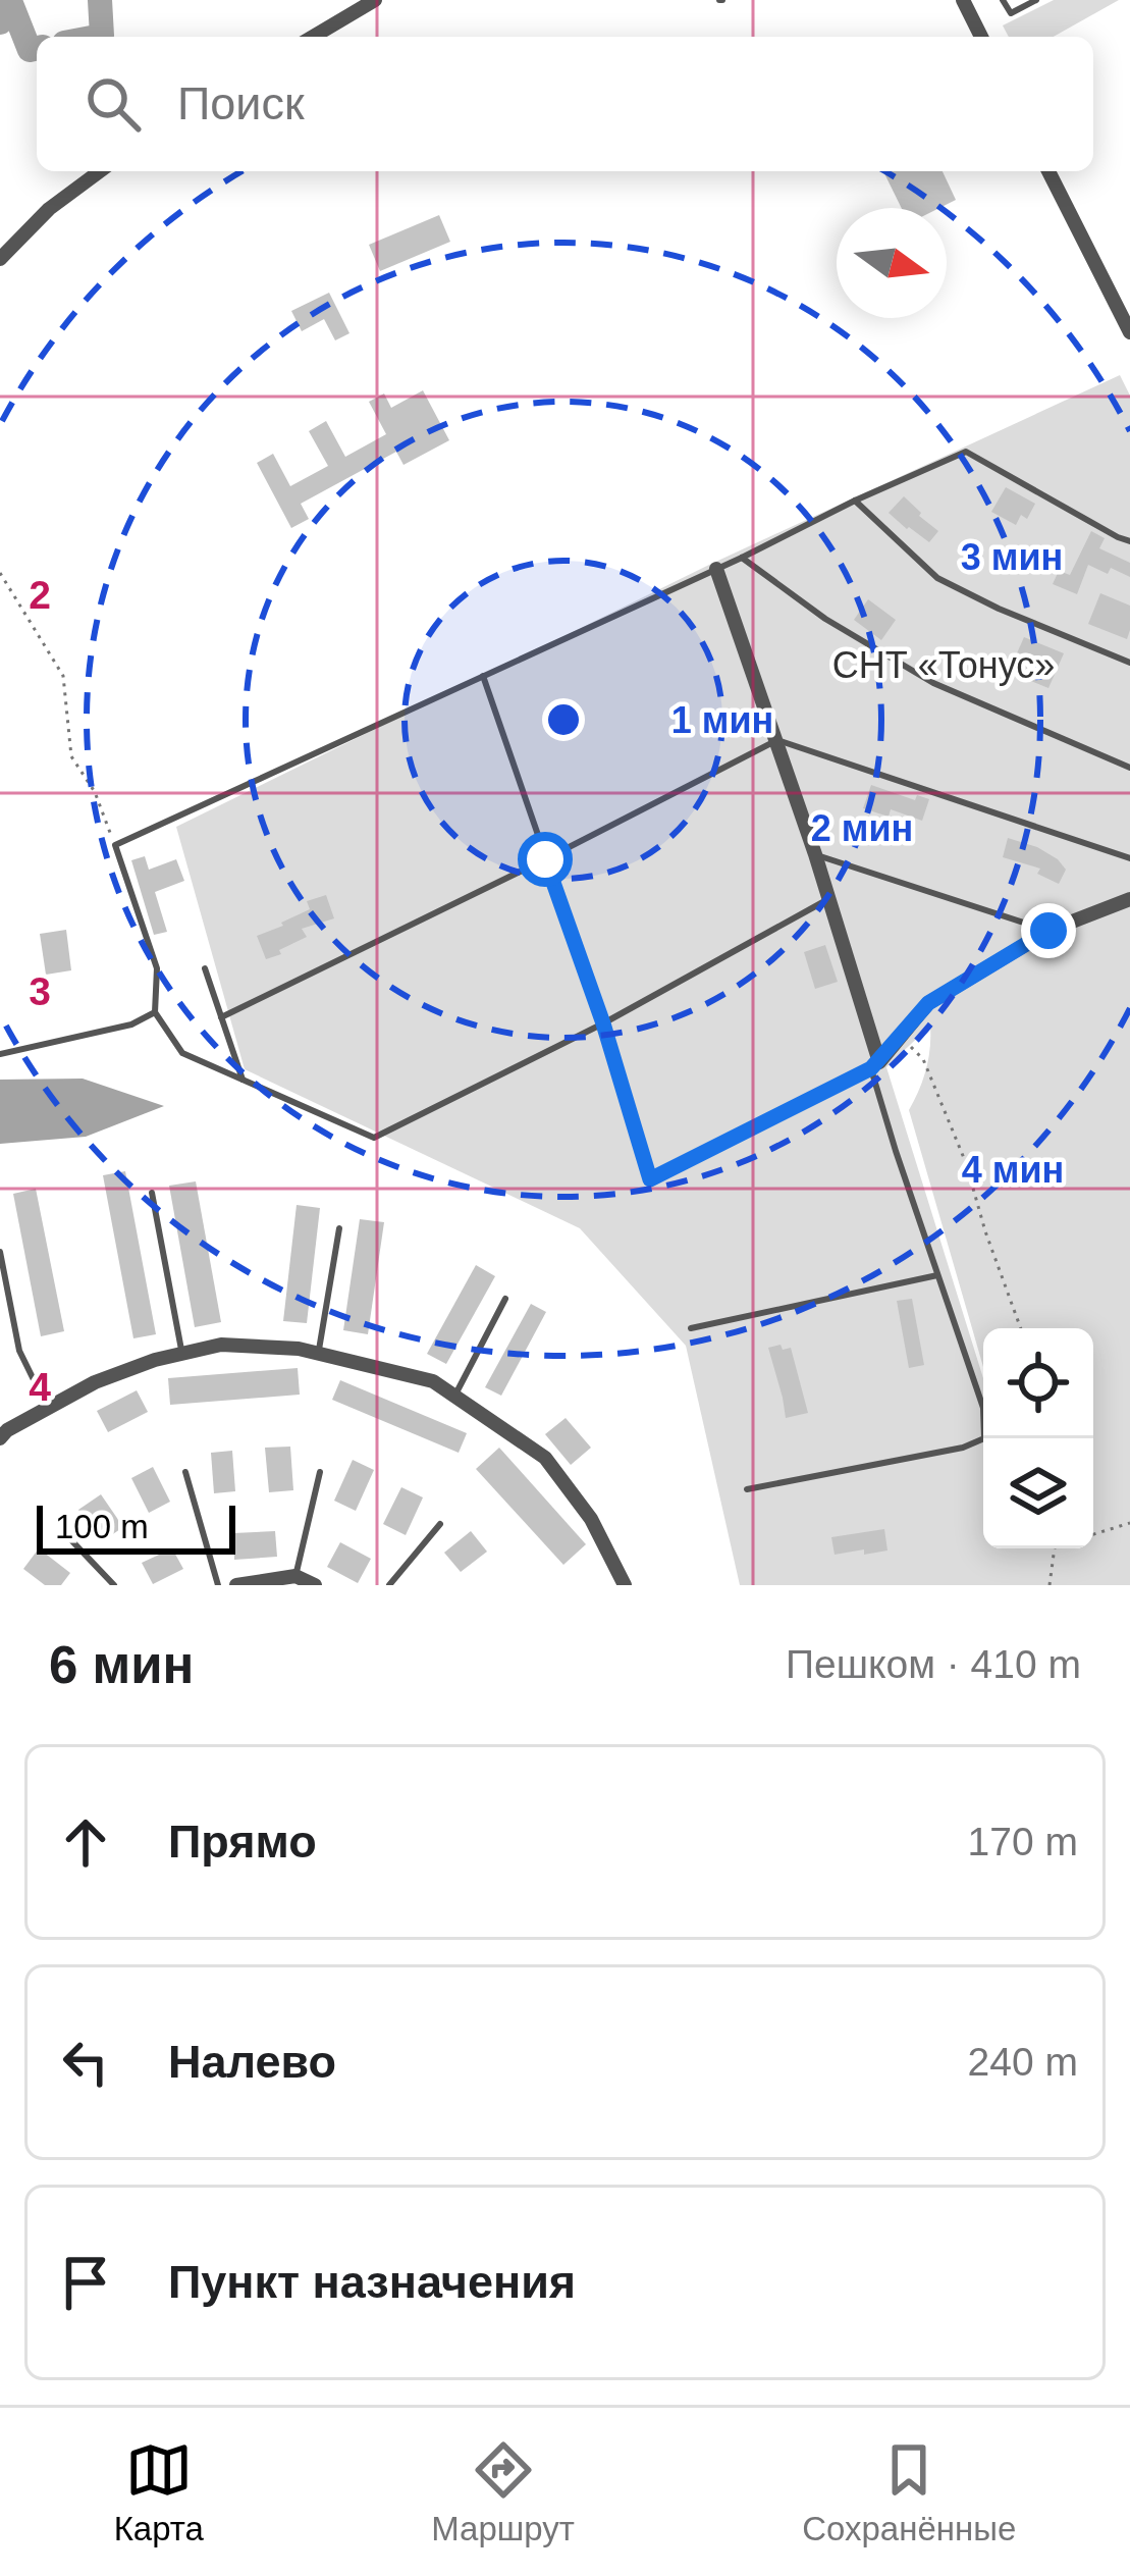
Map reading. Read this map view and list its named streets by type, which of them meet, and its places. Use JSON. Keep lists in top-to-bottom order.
{
  "parks": ["СНТ «Тонус»"],
  "scale_bar": "100 m",
  "north": "right",
  "page": {
    "search": "Поиск",
    "scale": "100 m",
    "heading": ["6 мин", "Пешком · 410 m"],
    "list": [
      ["Прямо", "170 m"],
      ["Налево", "240 m"],
      "Пункт назначения"
    ],
    "nav": ["Карта", "Маршрут", "Сохранённые"]
  },
  "grid": {
    "rows": ["2", "3", "4"]
  },
  "rings": [
    "3 мин",
    "1 мин",
    "2 мин",
    "4 мин"
  ]
}
